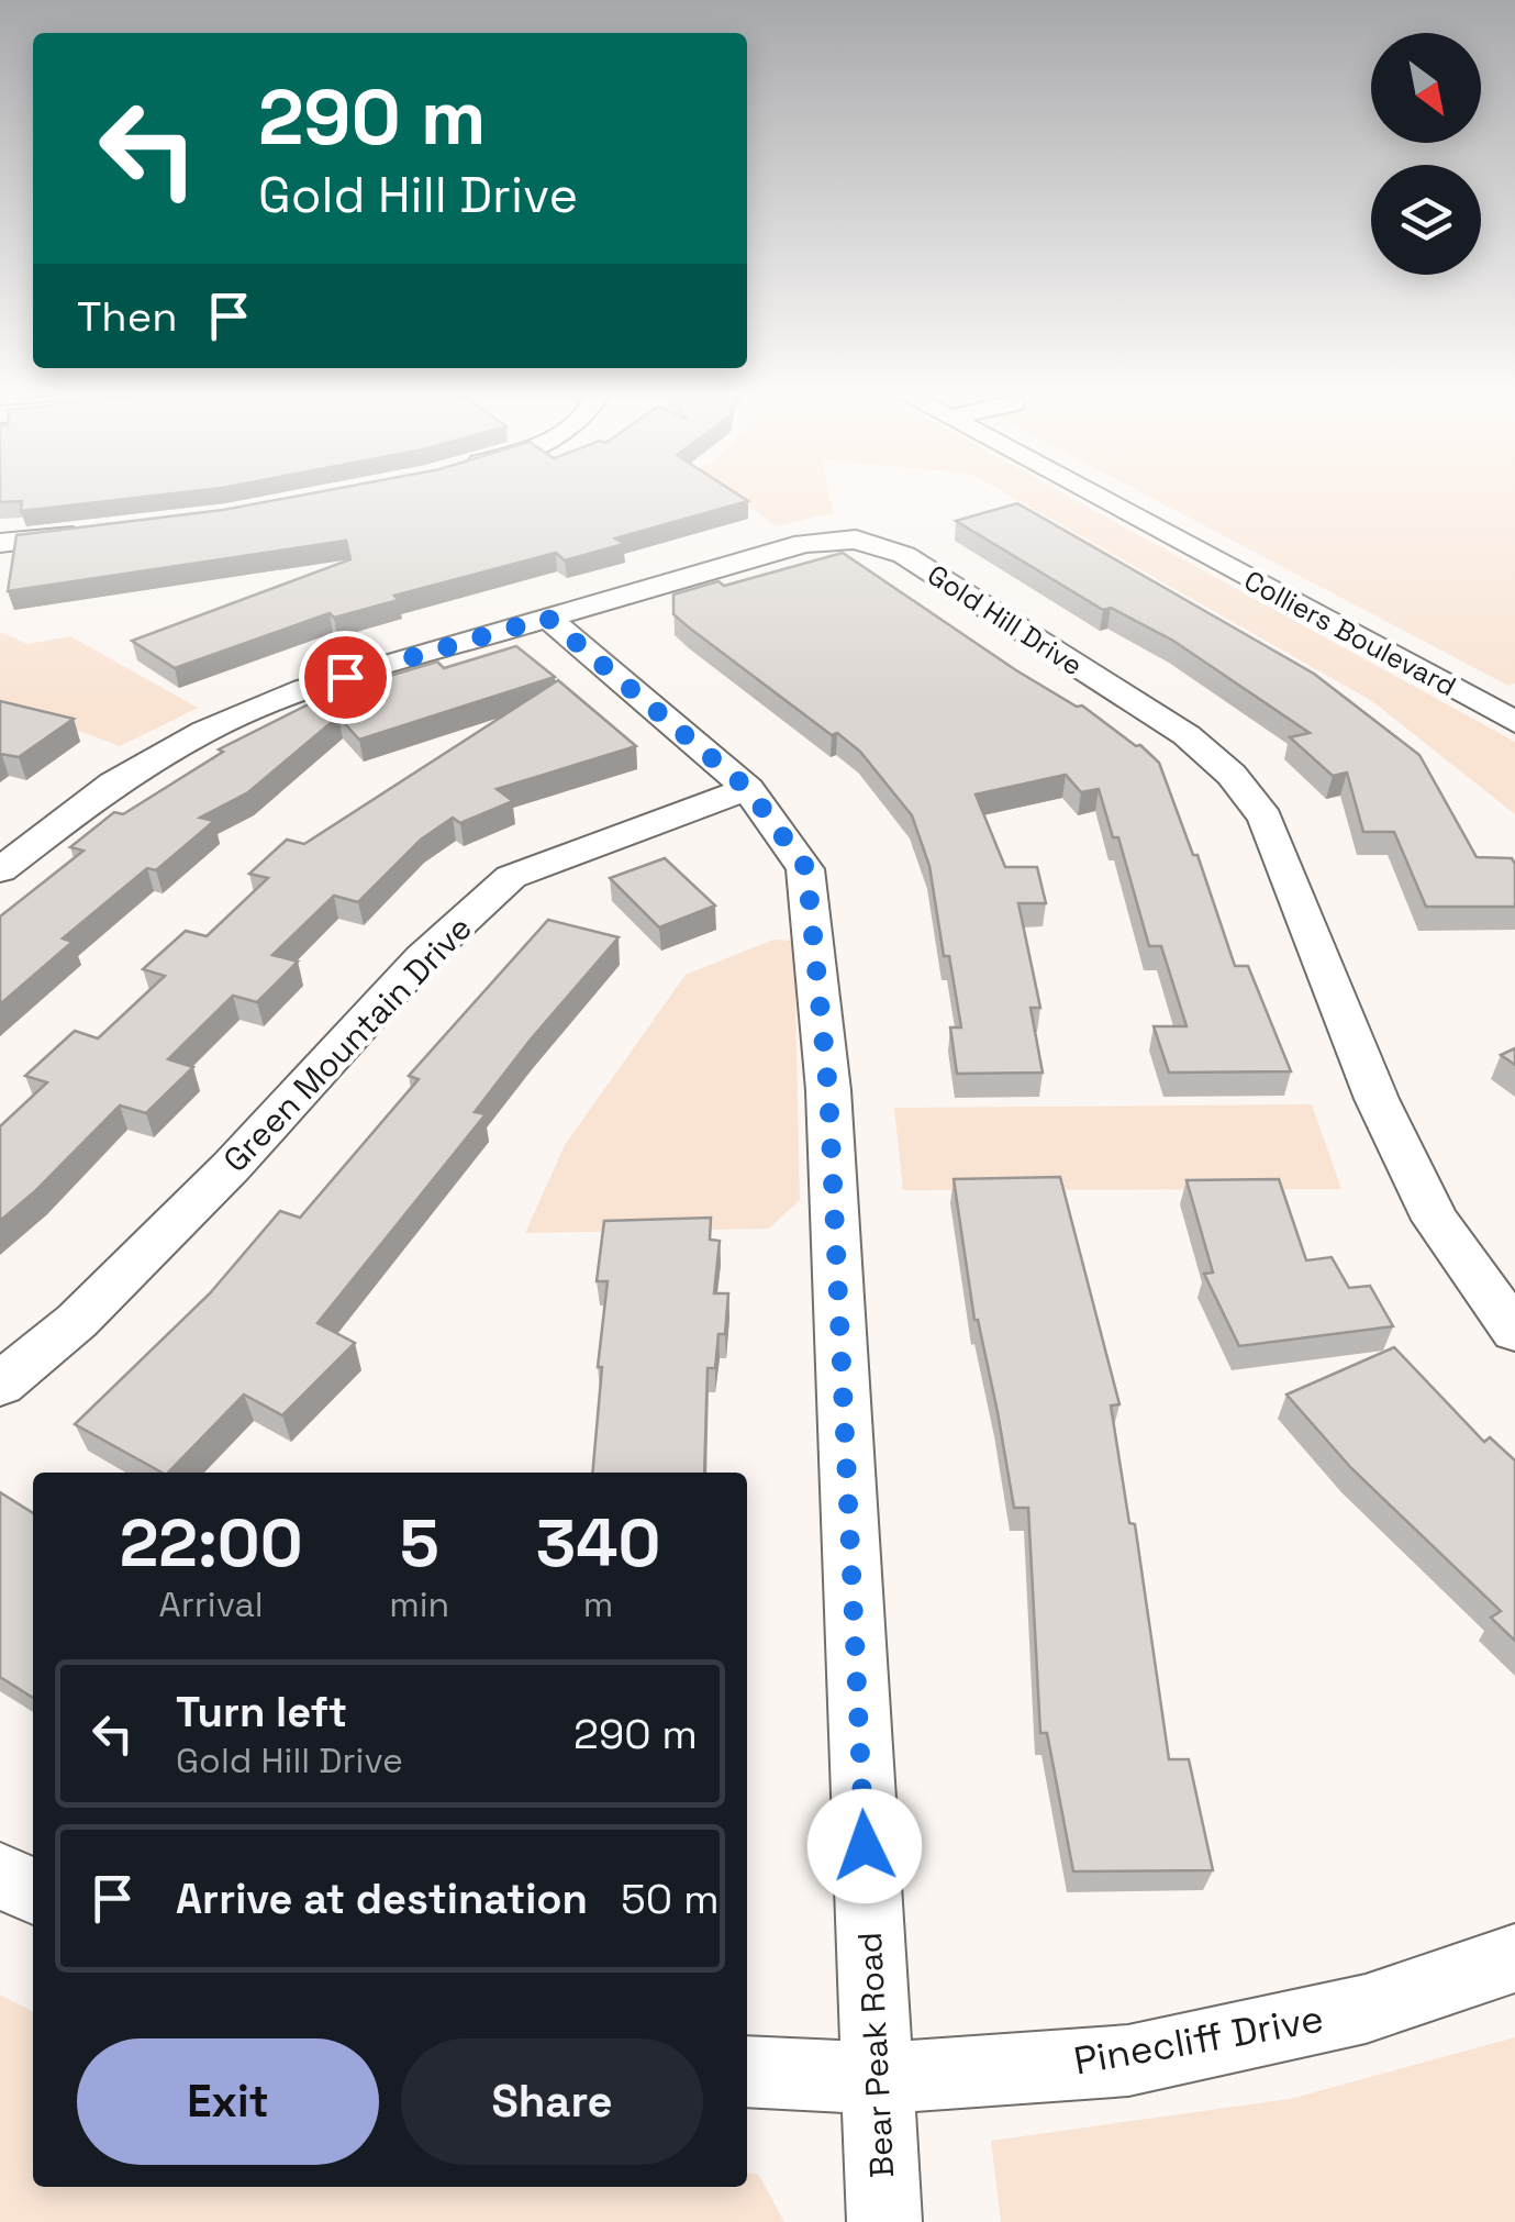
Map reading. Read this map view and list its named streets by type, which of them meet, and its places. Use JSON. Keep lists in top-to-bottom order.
{
  "streets": {
    "street": [
      "Gold Hill Drive",
      "Colliers Boulevard",
      "Green Mountain Drive",
      "Pinecliff Drive",
      "Bear Peak Road"
    ]
  },
  "crossings": [
    ["Gold Hill Drive", "Bear Peak Road"],
    ["Green Mountain Drive", "Bear Peak Road"],
    ["Pinecliff Drive", "Bear Peak Road"]
  ],
  "north": "bottom right",
  "page": {
    "turn": ["290 m", "Gold Hill Drive"],
    "then": "Then",
    "eta": [
      "22:00",
      "Arrival",
      "5",
      "min",
      "340",
      "m"
    ],
    "list": [
      {
        "name": "Turn left",
        "note": "Gold Hill Drive",
        "value": "290 m"
      },
      {
        "name": "Arrive at destination",
        "value": "50 m"
      }
    ],
    "buttons": ["Exit", "Share"]
  }
}
